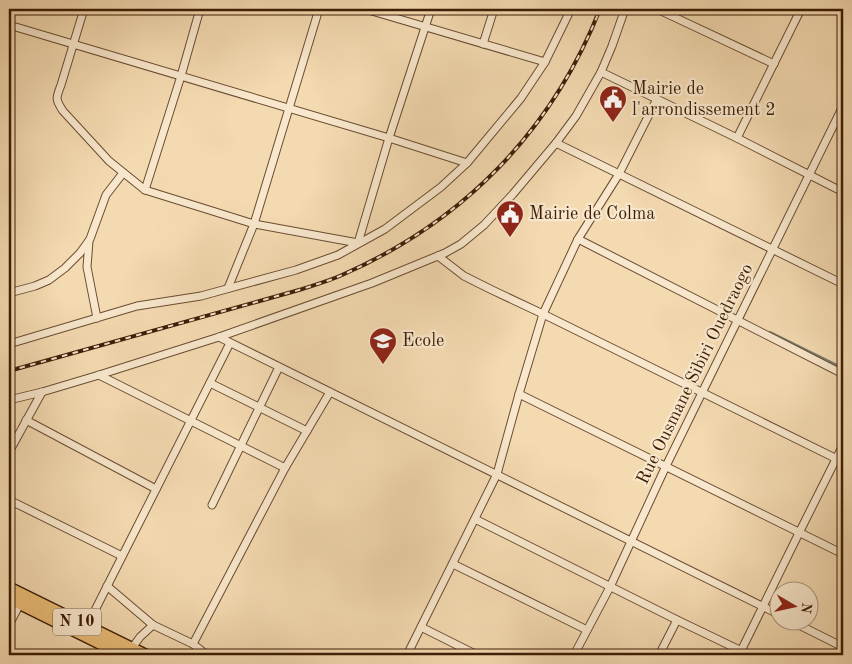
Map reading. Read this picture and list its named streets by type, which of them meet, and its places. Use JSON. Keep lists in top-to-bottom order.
{
  "streets": {
    "main road": ["N 10"],
    "street": ["Rue Ousmane Sibiri Ouedraogo"]
  },
  "places": {
    "public building": ["Mairie de l'arrondissement 2", "Mairie de Colma"],
    "school or university": ["Ecole"]
  },
  "north": "right"
}
